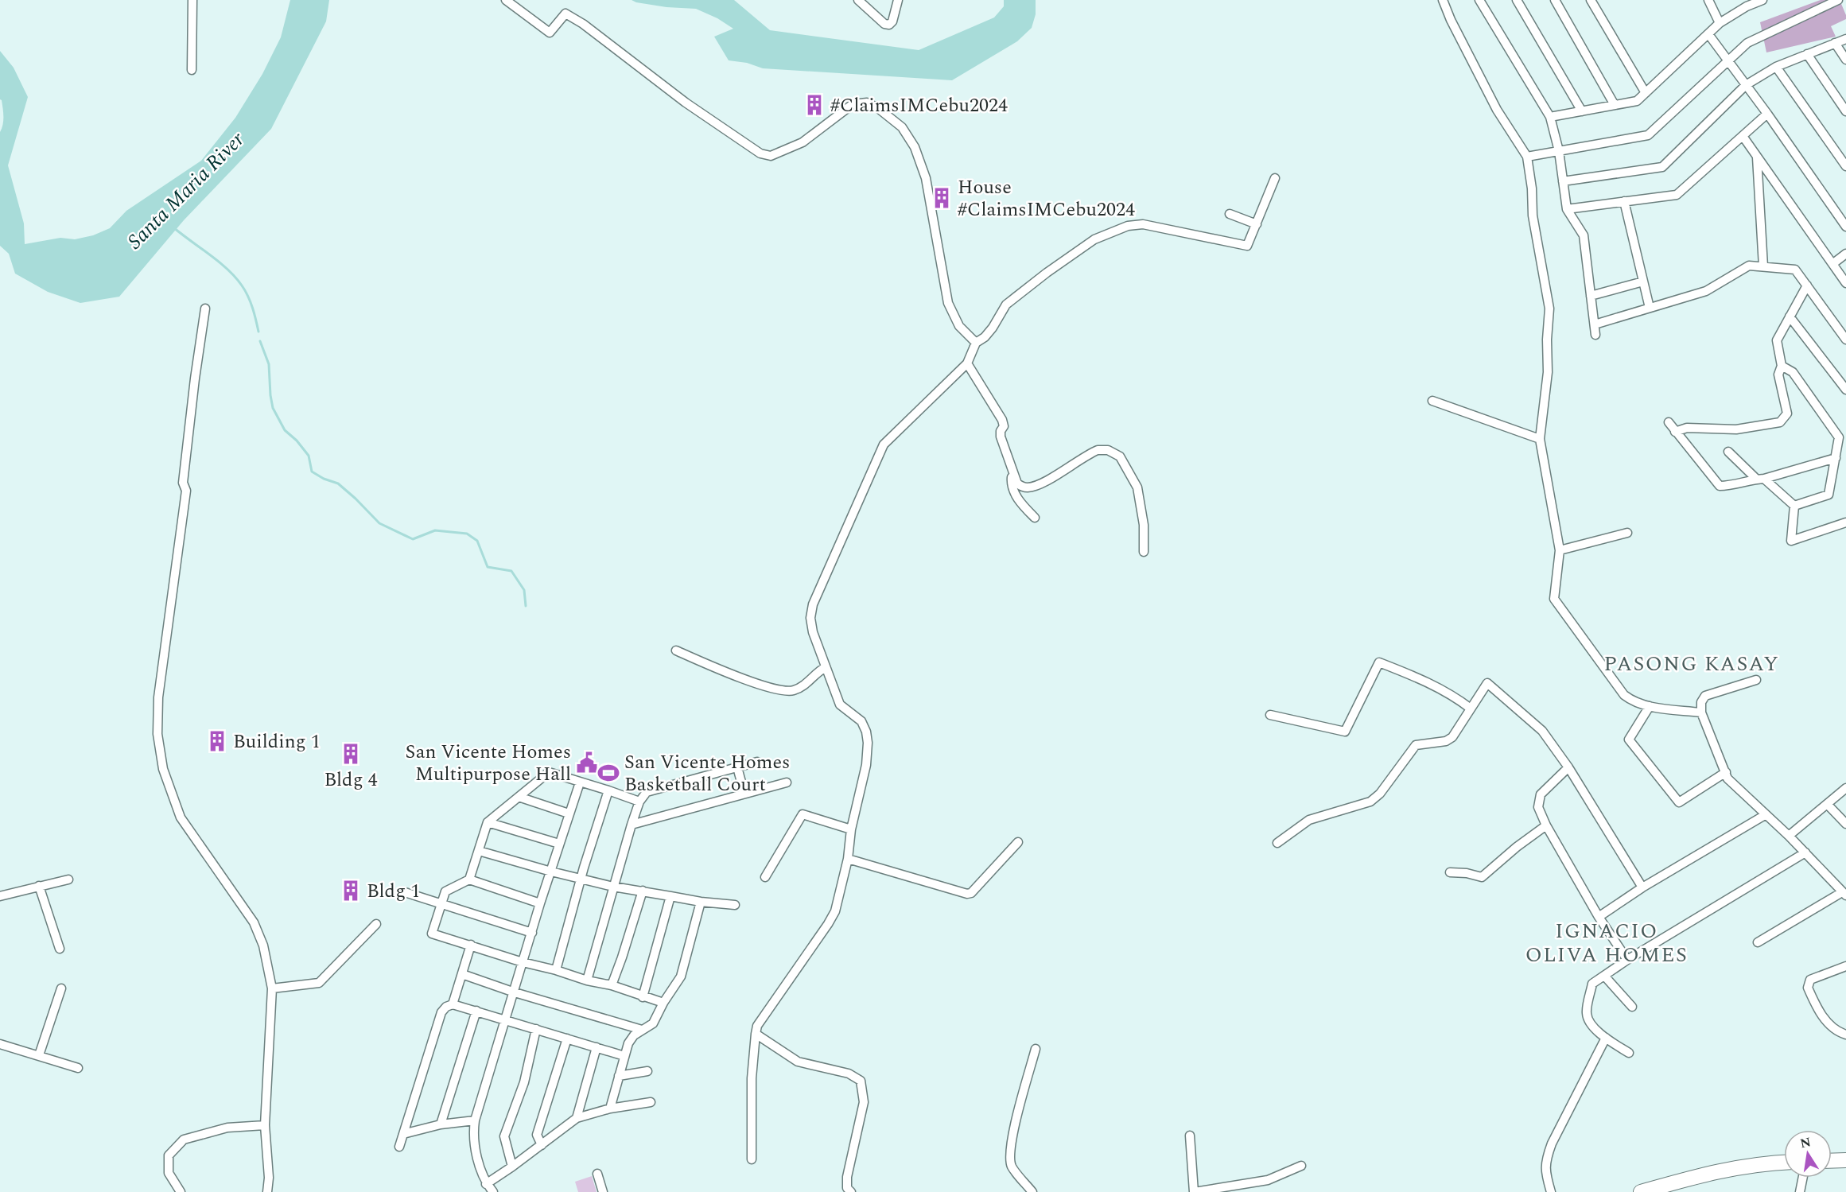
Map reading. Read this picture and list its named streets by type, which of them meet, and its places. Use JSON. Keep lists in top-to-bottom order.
{
  "districts": ["PASONG KASAY", "IGNACIO OLIVA HOMES"],
  "water": ["Santa Maria River"],
  "places": {
    "building": [
      "#ClaimsIMCebu2024",
      "House #ClaimsIMCebu2024",
      "Building 1",
      "Bldg 4",
      "Bldg 1"
    ],
    "public building": ["San Vicente Homes Multipurpose Hall"],
    "sports": ["San Vicente Homes Basketball Court"]
  },
  "north": "top"
}
